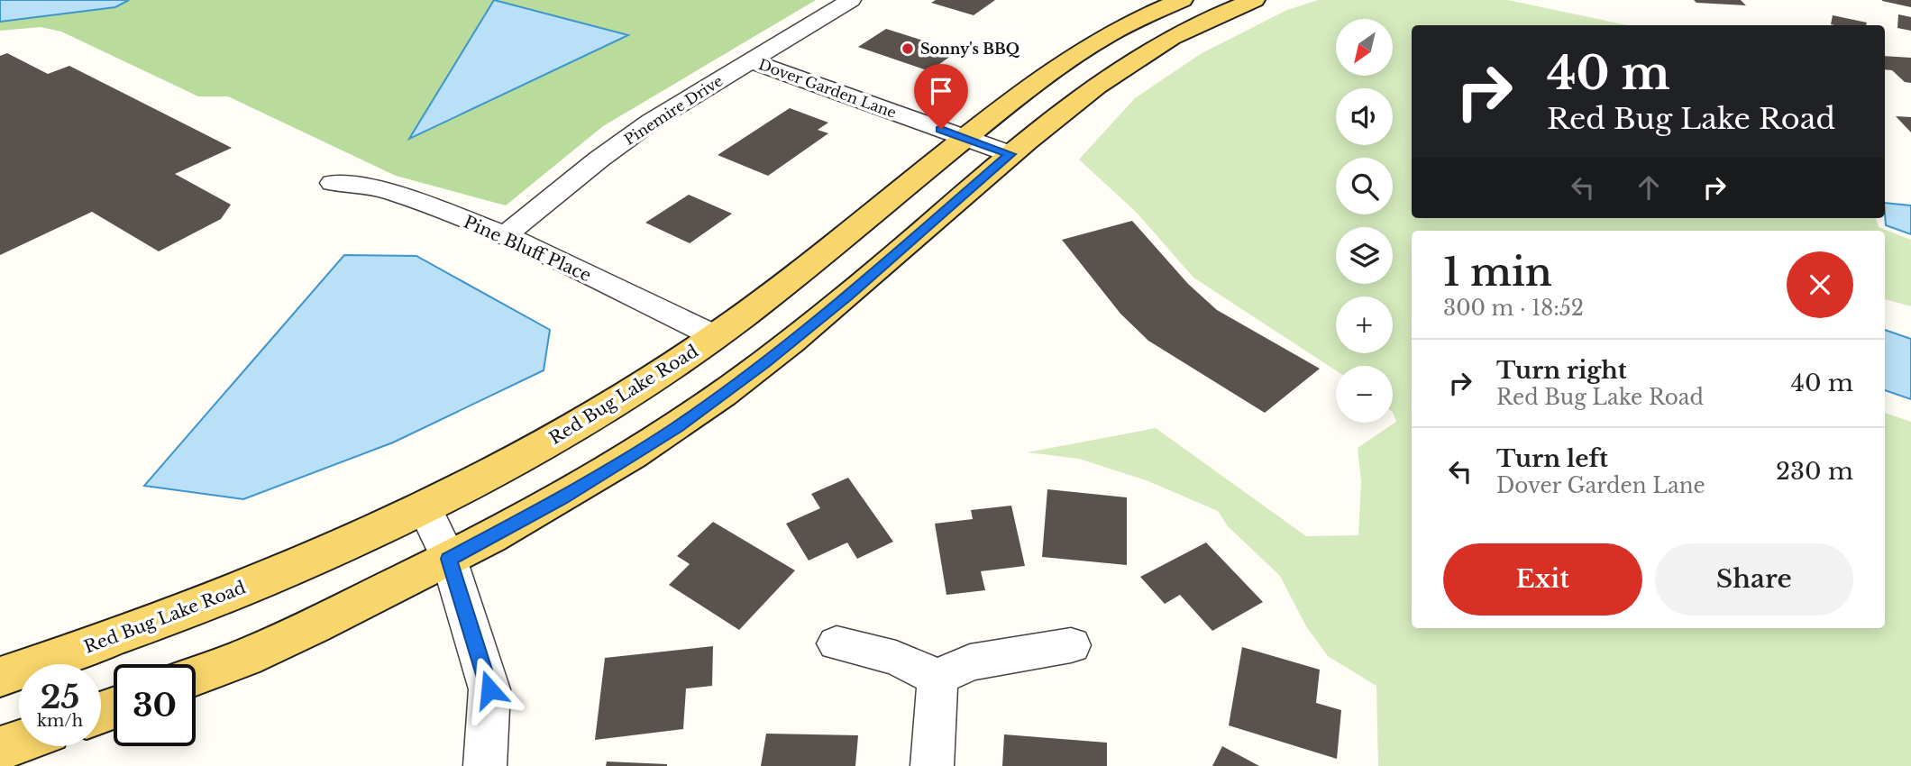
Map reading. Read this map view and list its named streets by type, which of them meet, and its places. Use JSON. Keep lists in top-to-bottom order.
{
  "streets": {
    "main road": ["Red Bug Lake Road"],
    "street": ["Dover Garden Lane", "Pinemire Drive", "Pine Bluff Place"]
  },
  "crossings": [
    ["Dover Garden Lane", "Pinemire Drive"],
    ["Dover Garden Lane", "Red Bug Lake Road"],
    ["Pinemire Drive", "Pine Bluff Place"],
    ["Pine Bluff Place", "Red Bug Lake Road"]
  ],
  "places": ["Sonny's BBQ"],
  "north": "bottom left",
  "page": {
    "map_buttons": ["+", "−"],
    "turn": ["40 m", "Red Bug Lake Road"],
    "heading": ["1 min", "300 m · 18:52"],
    "list": [
      {
        "name": "Turn right",
        "note": "Red Bug Lake Road",
        "value": "40 m"
      },
      {
        "name": "Turn left",
        "note": "Dover Garden Lane",
        "value": "230 m"
      }
    ],
    "buttons": ["Exit", "Share"],
    "speed": "25 km/h",
    "limit": "30"
  }
}
